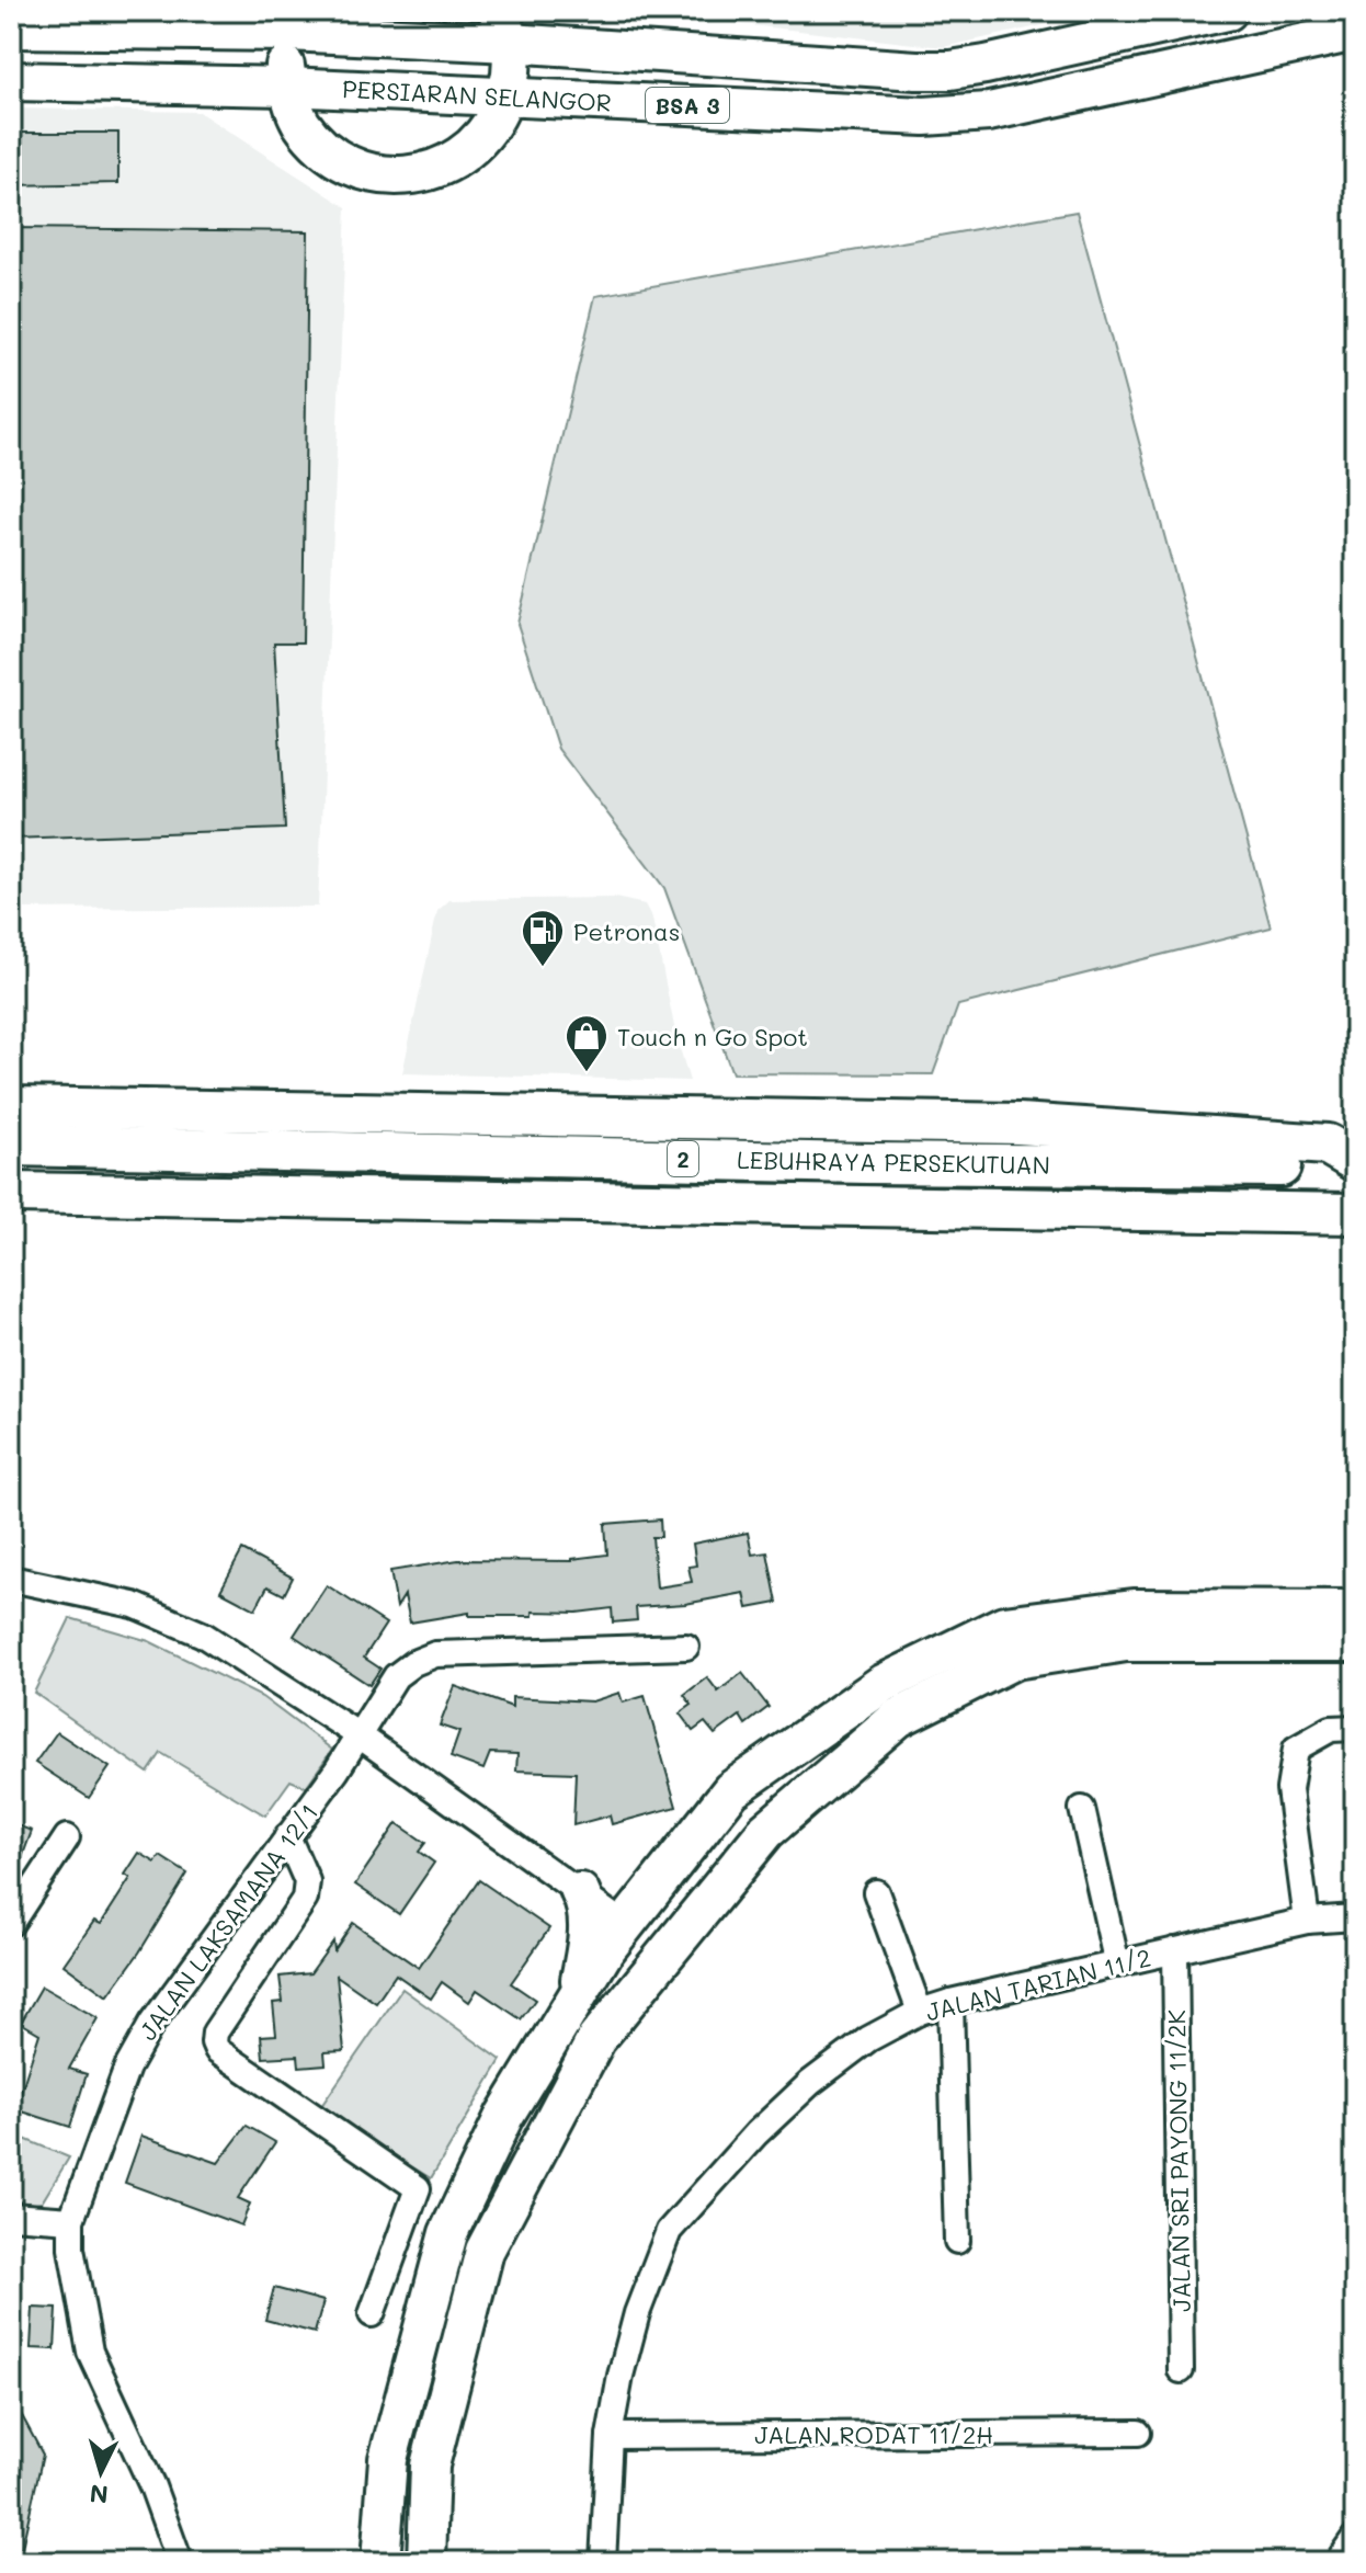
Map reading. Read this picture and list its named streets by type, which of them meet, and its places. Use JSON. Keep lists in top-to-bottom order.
{
  "streets": {
    "highway": ["2", "LEBUHRAYA PERSEKUTUAN"],
    "main road": ["PERSIARAN SELANGOR", "BSA 3"],
    "street": [
      "JALAN LAKSAMANA 12/1",
      "JALAN TARIAN 11/2",
      "JALAN SRI PAYONG 11/2K",
      "JALAN RODAT 11/2H"
    ]
  },
  "crossings": [
    ["JALAN TARIAN 11/2", "JALAN SRI PAYONG 11/2K"],
    ["JALAN TARIAN 11/2", "JALAN RODAT 11/2H"]
  ],
  "places": {
    "fuel station": ["Petronas"],
    "shop": ["Touch n Go Spot"]
  },
  "north": "bottom"
}
